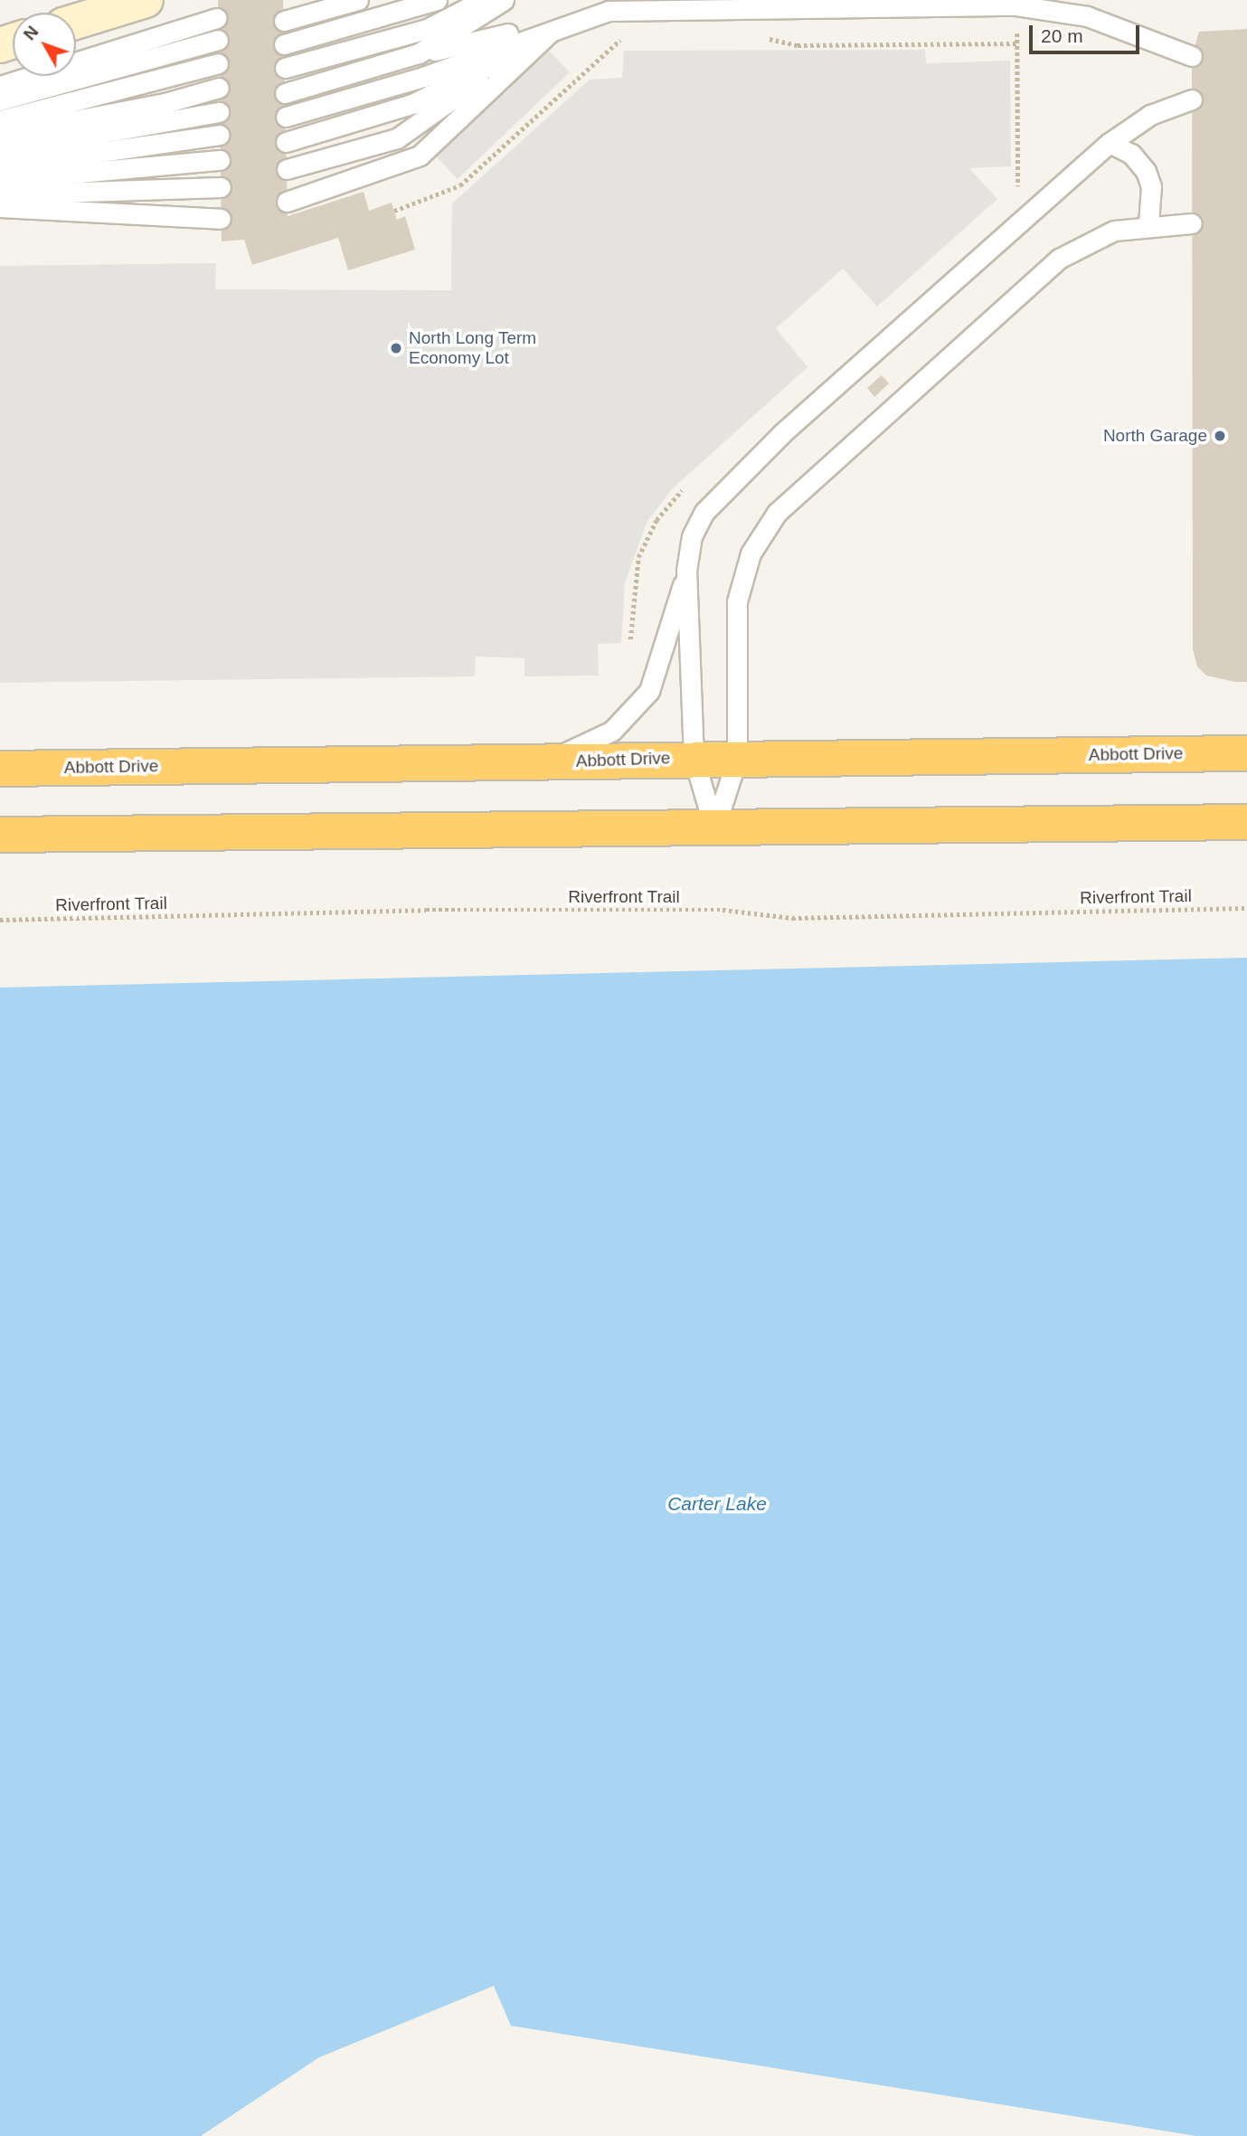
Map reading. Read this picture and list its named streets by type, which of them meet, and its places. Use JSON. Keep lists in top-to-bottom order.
{
  "streets": {
    "highway": ["Abbott Drive"],
    "path": ["Riverfront Trail"]
  },
  "water": ["Carter Lake"],
  "places": ["North Long Term Economy Lot", "North Garage"],
  "scale_bar": "20 m",
  "north": "top left"
}
